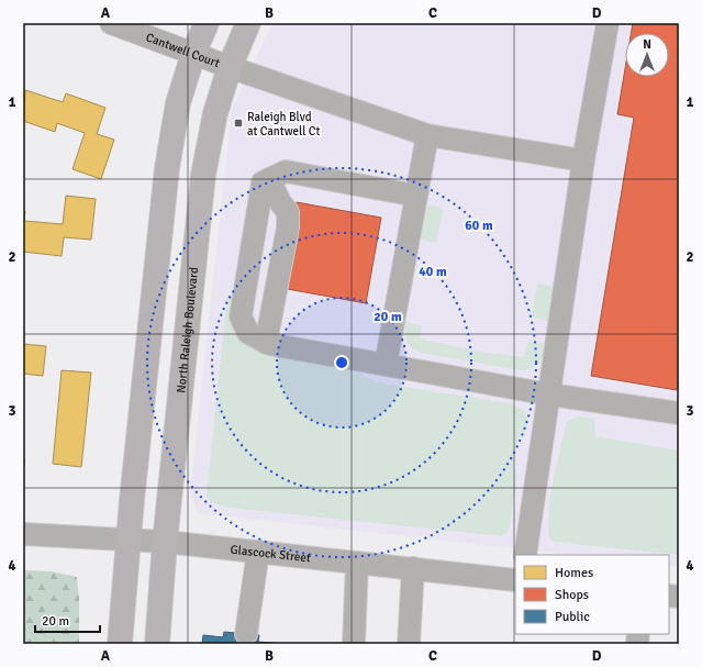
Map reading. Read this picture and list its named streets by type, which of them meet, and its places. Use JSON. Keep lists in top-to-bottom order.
{
  "streets": {
    "main road": ["North Raleigh Boulevard"],
    "street": ["Cantwell Court", "Glascock Street"]
  },
  "crossings": [
    ["Cantwell Court", "North Raleigh Boulevard"],
    ["North Raleigh Boulevard", "Glascock Street"]
  ],
  "places": {
    "transit": ["Raleigh Blvd at Cantwell Ct"]
  },
  "legend": ["Homes", "Shops", "Public"],
  "scale_bar": "20 m",
  "north": "top",
  "grid": {
    "columns": [
      "A",
      "B",
      "C",
      "D"
    ],
    "rows": [
      "1",
      "2",
      "3",
      "4"
    ]
  },
  "rings": ["60 m", "40 m", "20 m"]
}
